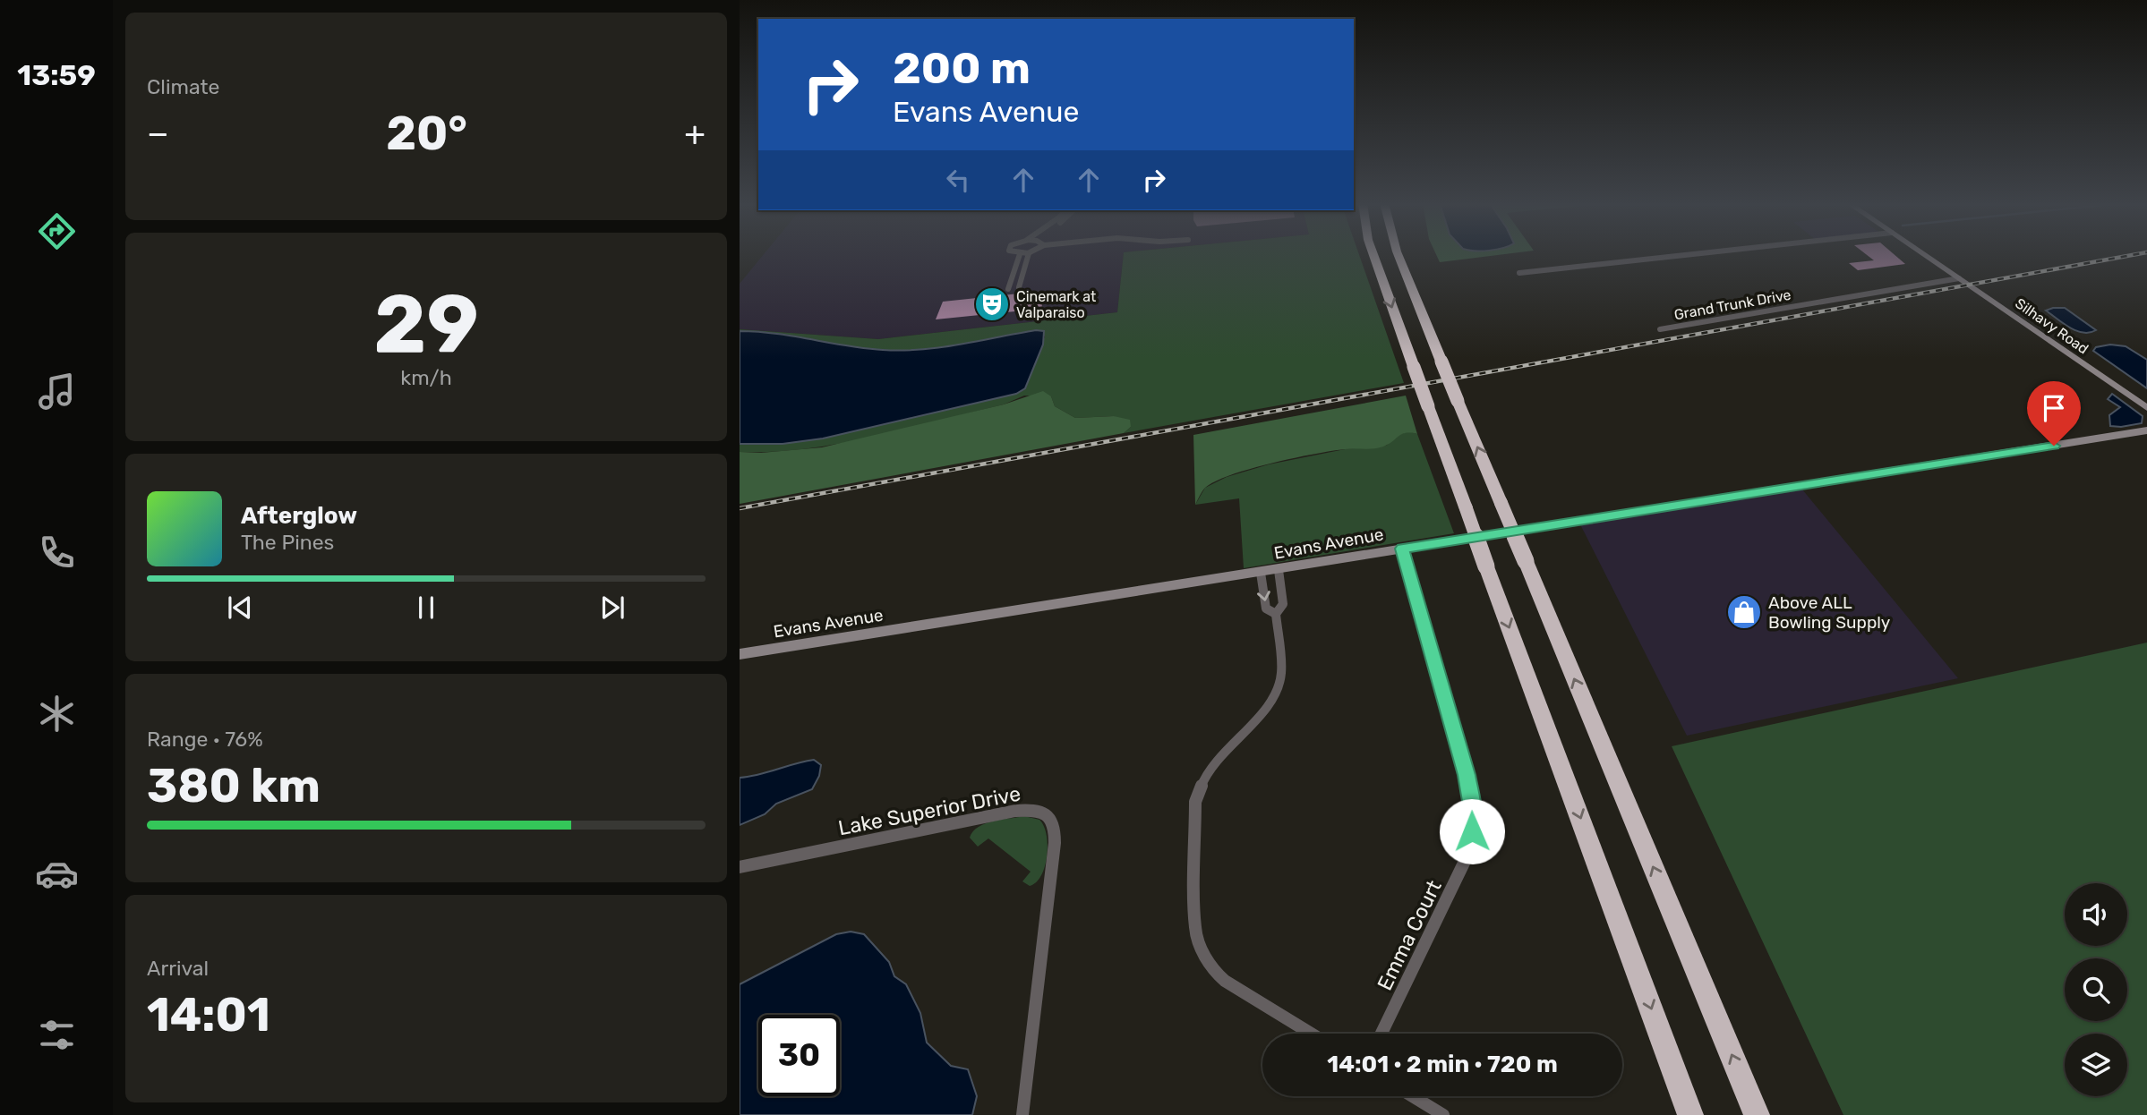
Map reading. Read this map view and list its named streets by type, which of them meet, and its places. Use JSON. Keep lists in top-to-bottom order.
{
  "streets": {
    "street": [
      "Grand Trunk Drive",
      "Silhavy Road",
      "Evans Avenue",
      "Lake Superior Drive",
      "Emma Court"
    ]
  },
  "crossings": [
    ["Grand Trunk Drive", "Silhavy Road"],
    ["Evans Avenue", "Emma Court"]
  ],
  "places": {
    "theatre": ["Cinemark at Valparaiso"],
    "shop": ["Above ALL Bowling Supply"]
  },
  "page": {
    "tabs": "13:59",
    "tile": [
      "Climate",
      ["29", "km/h"],
      ["Range · 76%", "380 km"],
      ["Arrival", "14:01"]
    ],
    "turn": ["200 m", "Evans Avenue"],
    "heat": ["−", "20°", "+"],
    "song": ["Afterglow", "The Pines"],
    "limit": "30",
    "trip": "14:01 · 2 min · 720 m"
  }
}
